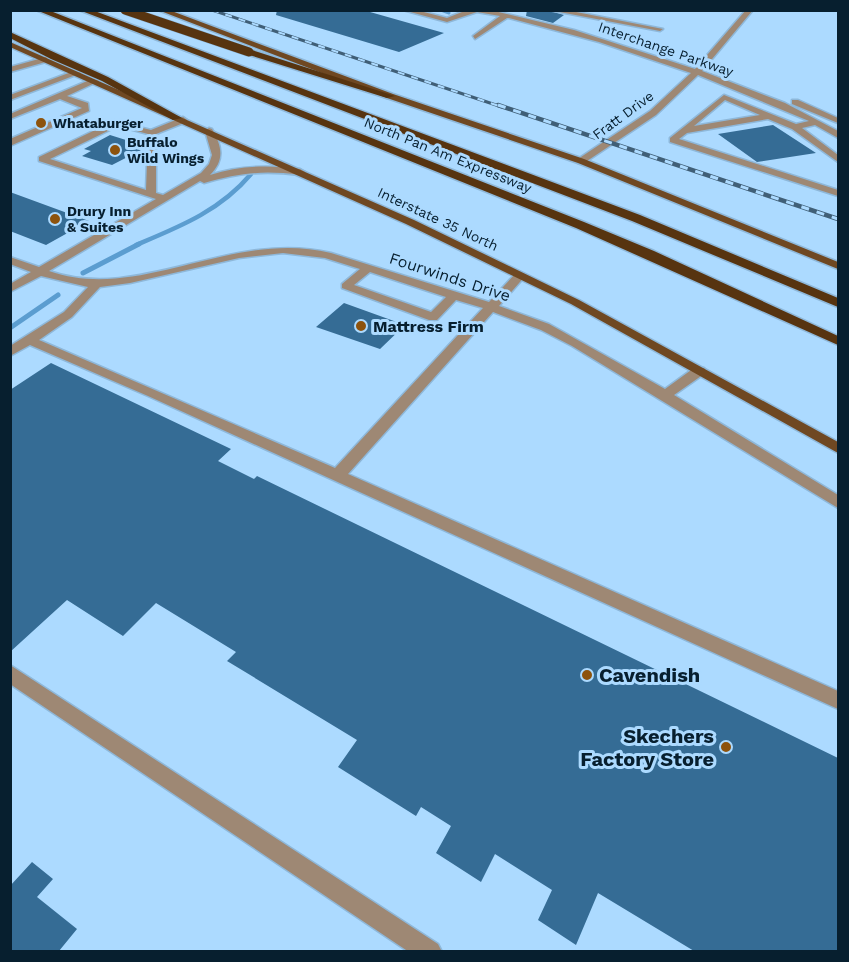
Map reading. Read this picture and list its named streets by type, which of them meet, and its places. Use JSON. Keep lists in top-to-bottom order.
{
  "streets": {
    "highway": ["North Pan Am Expressway"],
    "main road": ["Interstate 35 North"],
    "street": ["Interchange Parkway", "Fratt Drive", "Fourwinds Drive"]
  },
  "crossings": [
    ["Interchange Parkway", "Fratt Drive"]
  ],
  "places": [
    "Whataburger",
    "Buffalo Wild Wings",
    "Drury Inn & Suites",
    "Mattress Firm",
    "Cavendish",
    "Skechers Factory Store"
  ]
}
